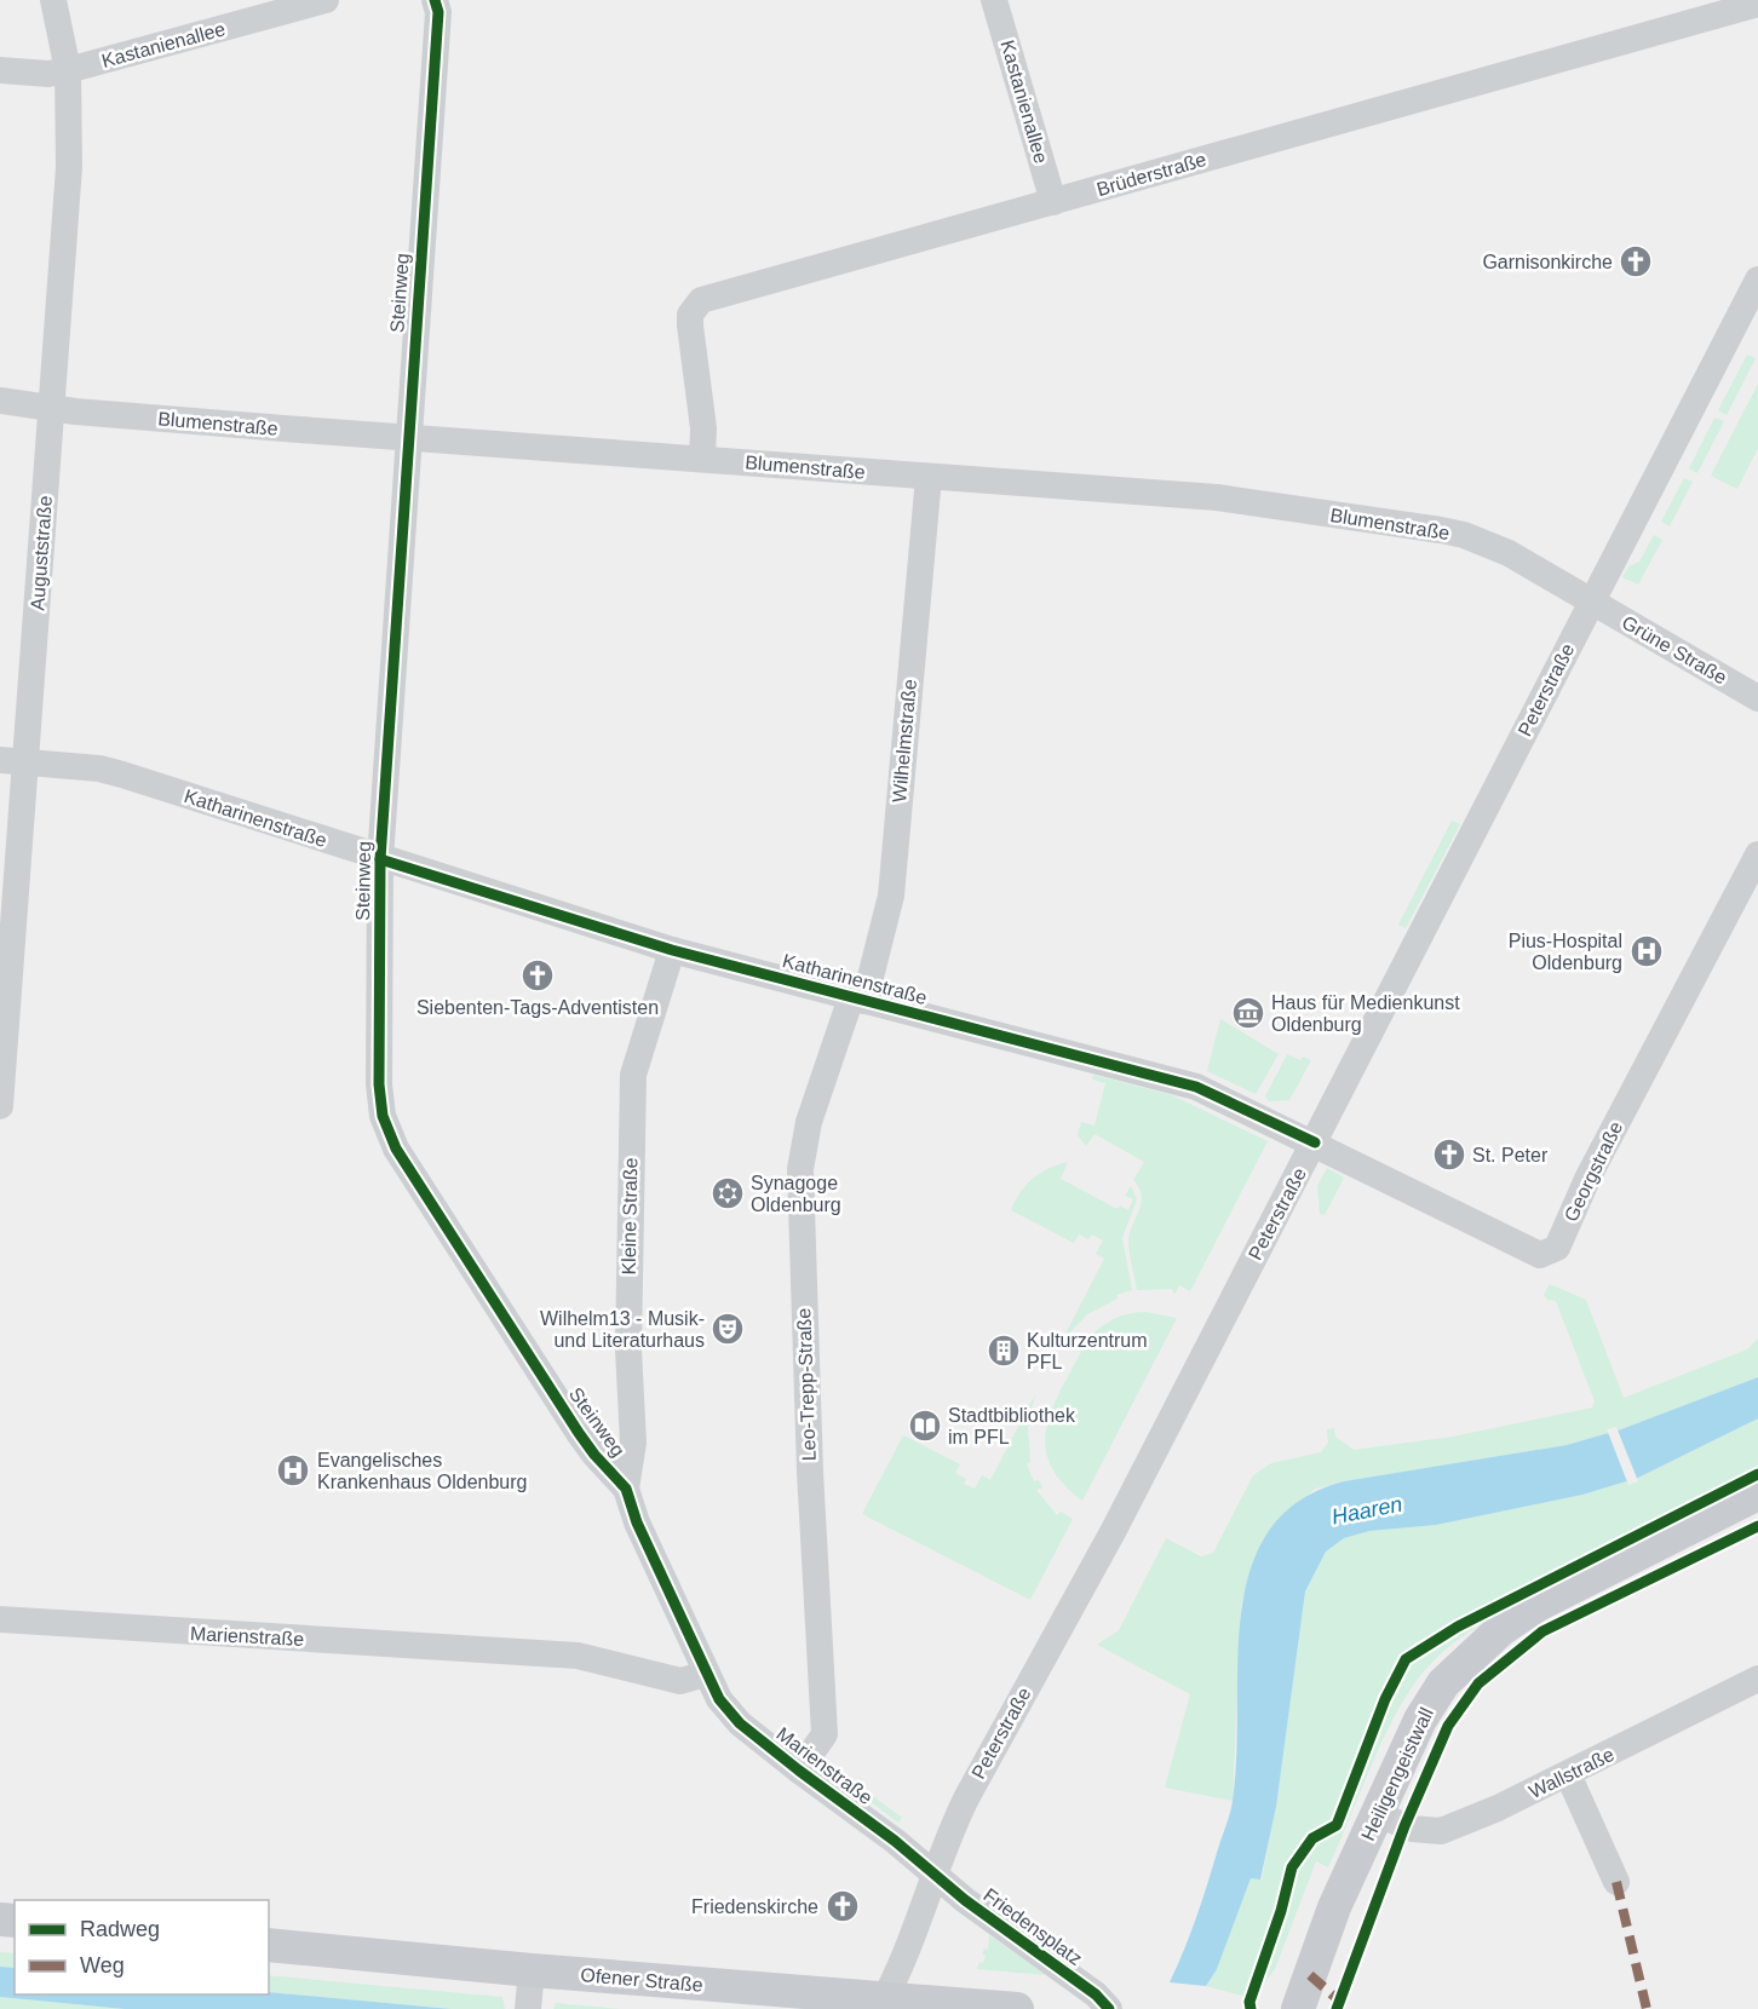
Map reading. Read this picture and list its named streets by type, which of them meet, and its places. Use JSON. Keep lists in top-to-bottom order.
{
  "streets": {
    "main road": ["Heiligengeistwall", "Ofener Straße"],
    "street": [
      "Kastanienallee",
      "Brüderstraße",
      "Steinweg",
      "Blumenstraße",
      "Auguststraße",
      "Grüne Straße",
      "Peterstraße",
      "Wilhelmstraße",
      "Katharinenstraße",
      "Georgstraße",
      "Kleine Straße",
      "Leo-Trepp-Straße",
      "Marienstraße",
      "Wallstraße",
      "Friedensplatz"
    ]
  },
  "crossings": [
    ["Kastanienallee", "Brüderstraße"],
    ["Kastanienallee", "Auguststraße"],
    ["Brüderstraße", "Blumenstraße"],
    ["Steinweg", "Blumenstraße"],
    ["Steinweg", "Katharinenstraße"],
    ["Steinweg", "Kleine Straße"],
    ["Steinweg", "Marienstraße"],
    ["Blumenstraße", "Auguststraße"],
    ["Blumenstraße", "Grüne Straße"],
    ["Blumenstraße", "Peterstraße"],
    ["Blumenstraße", "Wilhelmstraße"],
    ["Auguststraße", "Katharinenstraße"],
    ["Grüne Straße", "Peterstraße"],
    ["Peterstraße", "Katharinenstraße"],
    ["Peterstraße", "Georgstraße"],
    ["Peterstraße", "Marienstraße"],
    ["Peterstraße", "Friedensplatz"],
    ["Wilhelmstraße", "Katharinenstraße"],
    ["Wilhelmstraße", "Leo-Trepp-Straße"],
    ["Katharinenstraße", "Georgstraße"],
    ["Katharinenstraße", "Kleine Straße"],
    ["Katharinenstraße", "Leo-Trepp-Straße"],
    ["Leo-Trepp-Straße", "Marienstraße"],
    ["Marienstraße", "Friedensplatz"],
    ["Wallstraße", "Heiligengeistwall"]
  ],
  "water": ["Haaren"],
  "places": {
    "church": [
      "Garnisonkirche",
      "Siebenten-Tags-Adventisten",
      "St. Peter",
      "Friedenskirche"
    ],
    "hospital": ["Pius-Hospital Oldenburg", "Evangelisches Krankenhaus Oldenburg"],
    "museum": ["Haus für Medienkunst Oldenburg"],
    "synagogue": ["Synagoge Oldenburg"],
    "theatre": ["Wilhelm13 - Musik- und Literaturhaus"],
    "building": ["Kulturzentrum PFL"],
    "library": ["Stadtbibliothek im PFL"]
  },
  "legend": ["Radweg", "Weg"]
}
